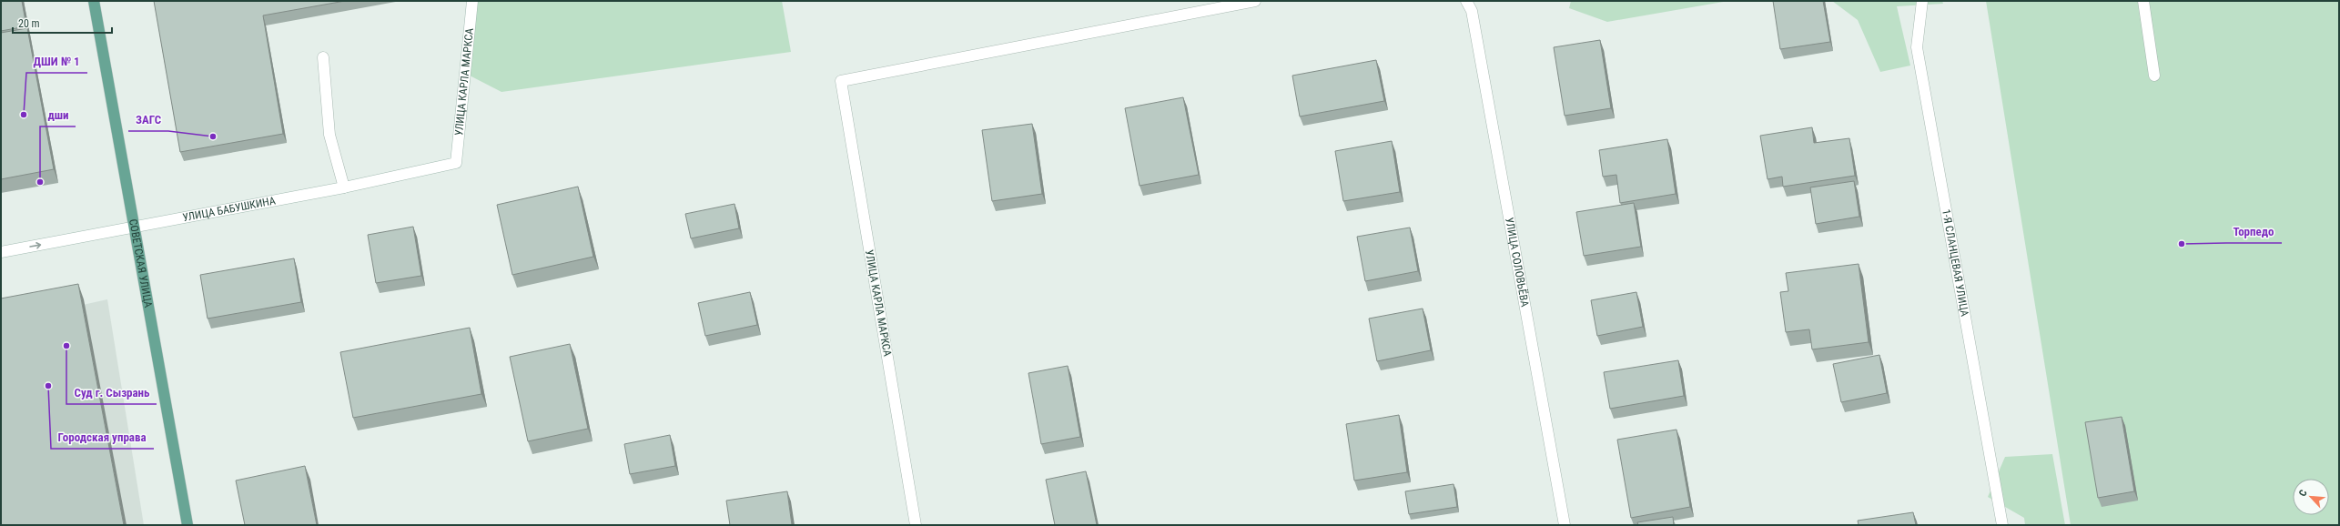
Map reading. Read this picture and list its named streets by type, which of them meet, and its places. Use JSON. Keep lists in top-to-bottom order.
{
  "streets": {
    "main road": ["СОВЕТСКАЯ УЛИЦА"],
    "street": [
      "УЛИЦА КАРЛА МАРКСА",
      "УЛИЦА БАБУШКИНА",
      "УЛИЦА СОЛОВЬЁВА",
      "1-Я СЛАНЦЕВАЯ УЛИЦА"
    ]
  },
  "crossings": [
    ["УЛИЦА КАРЛА МАРКСА", "УЛИЦА БАБУШКИНА"],
    ["УЛИЦА БАБУШКИНА", "СОВЕТСКАЯ УЛИЦА"]
  ],
  "places": [
    "ДШИ № 1",
    "ЗАГС",
    "дши",
    "Торпедо",
    "Суд г. Сызрань",
    "Городская управа"
  ],
  "scale_bar": "20 m",
  "north": "top left"
}
